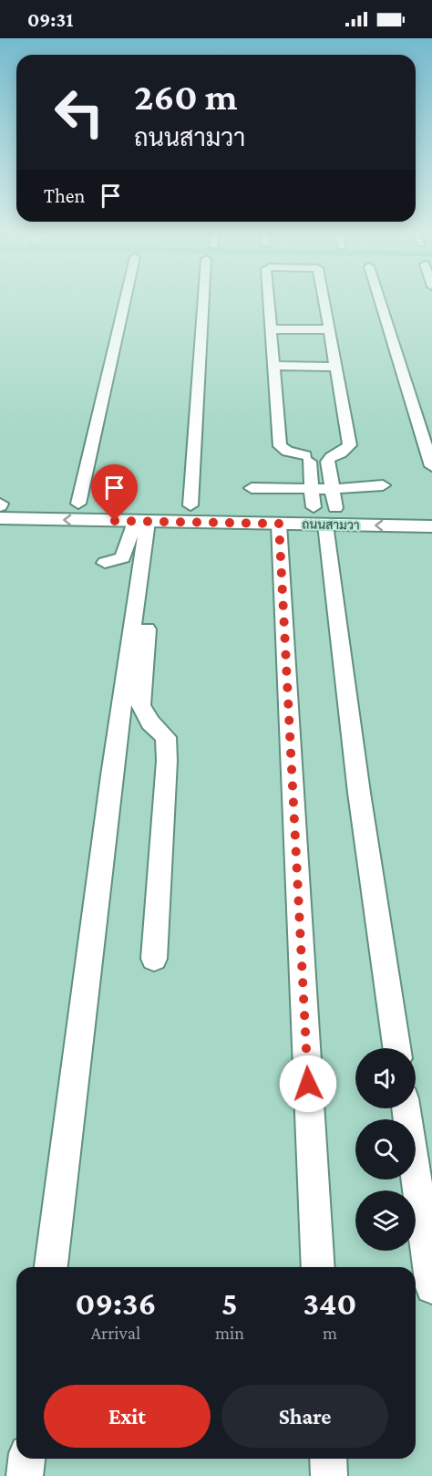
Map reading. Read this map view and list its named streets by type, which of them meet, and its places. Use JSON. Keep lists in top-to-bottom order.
{
  "streets": {
    "street": ["ถนนสามวา"]
  },
  "page": {
    "status": "09:31",
    "turn": ["260 m", "ถนนสามวา"],
    "then": "Then",
    "eta": [
      "09:36",
      "Arrival",
      "5",
      "min",
      "340",
      "m"
    ],
    "buttons": ["Exit", "Share"]
  }
}
